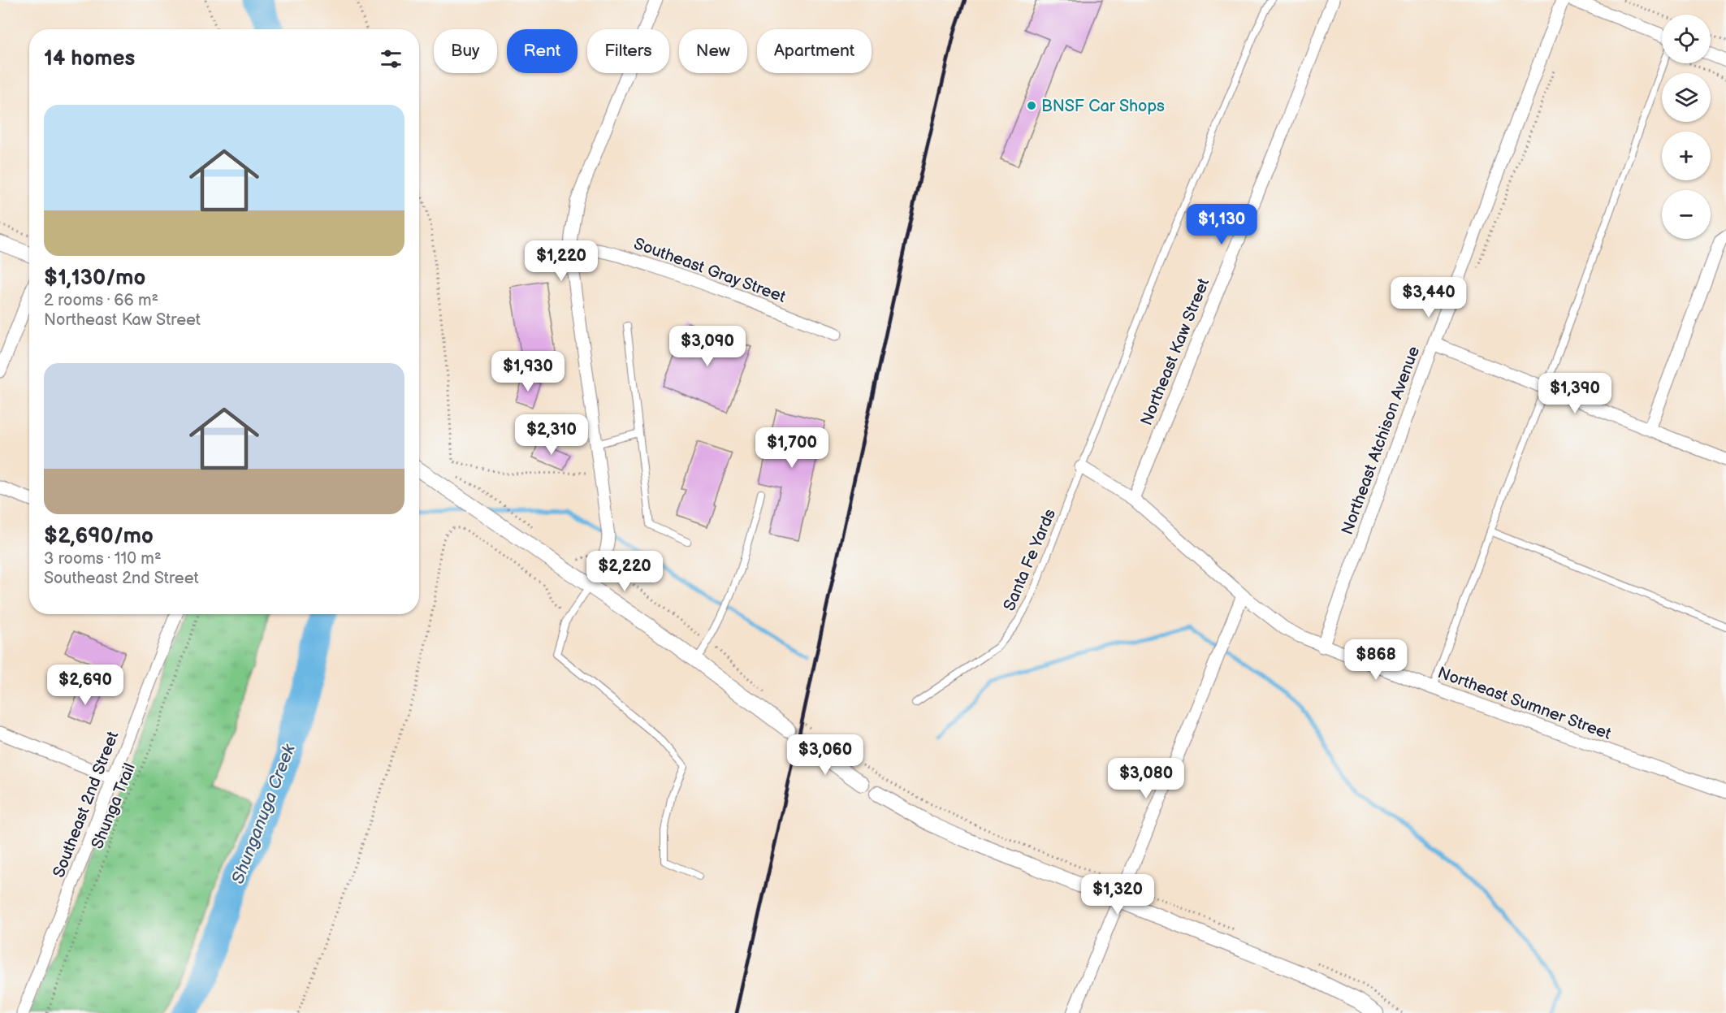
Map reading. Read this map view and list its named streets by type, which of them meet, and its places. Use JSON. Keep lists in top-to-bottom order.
{
  "streets": {
    "street": [
      "Southeast Gray Street",
      "Northeast Kaw Street",
      "Northeast Atchison Avenue",
      "Northeast Sumner Street",
      "Southeast 2nd Street"
    ],
    "lane": ["Santa Fe Yards"],
    "path": ["Shunga Trail"]
  },
  "crossings": [
    ["Northeast Kaw Street", "Northeast Sumner Street"],
    ["Northeast Atchison Avenue", "Northeast Sumner Street"],
    ["Santa Fe Yards", "Northeast Sumner Street"]
  ],
  "water": ["Shunganuga Creek"],
  "places": ["BNSF Car Shops"],
  "page": {
    "map_buttons": ["+", "−"],
    "chip": [
      "Buy",
      "Rent",
      "Filters",
      "New",
      "Apartment"
    ],
    "heading": "14 homes",
    "list": [
      {
        "name": "$1,130/mo",
        "note": "2 rooms · 66 m² · Northeast Kaw Street"
      },
      {
        "name": "$2,690/mo",
        "note": "3 rooms · 110 m² · Southeast 2nd Street"
      }
    ],
    "price": [
      "$1,130",
      "$1,220",
      "$3,440",
      "$3,090",
      "$1,930",
      "$1,390",
      "$2,310",
      "$1,700",
      "$2,220",
      "$868",
      "$2,690",
      "$3,060",
      "$3,080",
      "$1,320"
    ]
  }
}
